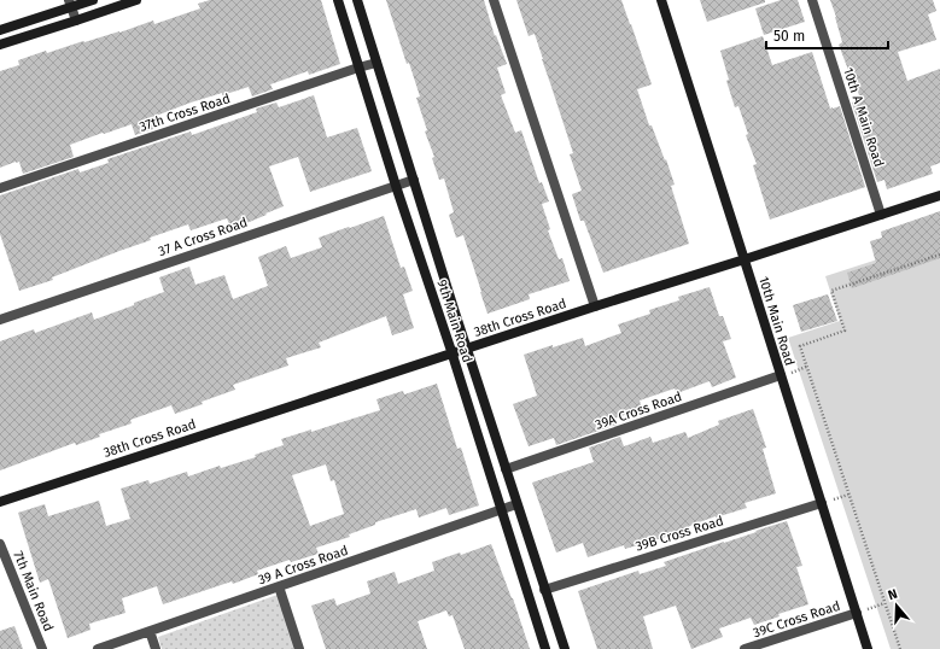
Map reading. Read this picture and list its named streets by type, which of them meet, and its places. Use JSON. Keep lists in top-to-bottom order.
{
  "streets": {
    "street": [
      "37th Cross Road",
      "10th A Main Road",
      "37 A Cross Road",
      "38th Cross Road",
      "9th Main Road",
      "10th Main Road",
      "39A Cross Road",
      "39B Cross Road",
      "39 A Cross Road",
      "7th Main Road",
      "39C Cross Road"
    ]
  },
  "crossings": [
    ["37th Cross Road", "9th Main Road"],
    ["10th A Main Road", "38th Cross Road"],
    ["37 A Cross Road", "9th Main Road"],
    ["38th Cross Road", "9th Main Road"],
    ["38th Cross Road", "10th Main Road"],
    ["9th Main Road", "39A Cross Road"],
    ["9th Main Road", "39B Cross Road"],
    ["9th Main Road", "39 A Cross Road"],
    ["10th Main Road", "39A Cross Road"],
    ["10th Main Road", "39B Cross Road"],
    ["10th Main Road", "39C Cross Road"]
  ],
  "scale_bar": "50 m",
  "north": "top"
}
